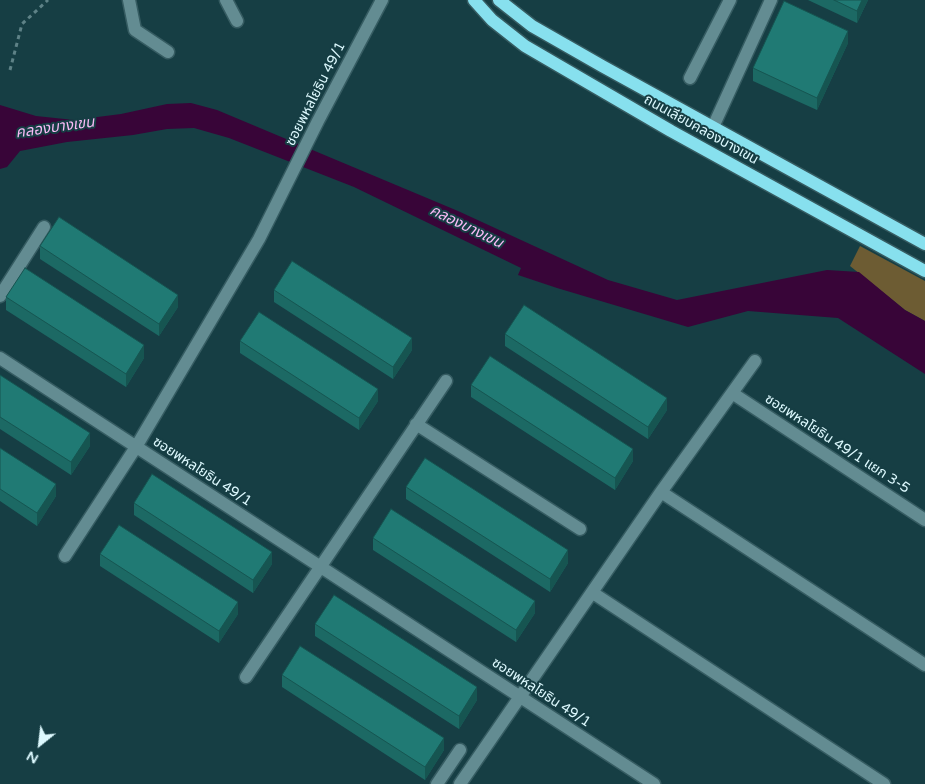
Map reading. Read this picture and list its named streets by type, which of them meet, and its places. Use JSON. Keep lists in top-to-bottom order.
{
  "streets": {
    "main road": ["ถนนเลียบคลองบางเขน"],
    "street": ["ซอยพหลโยธิน 49/1", "ซอยพหลโยธิน 49/1 แยก 3-5"]
  },
  "water": ["คลองบางเขน"],
  "north": "bottom left"
}
